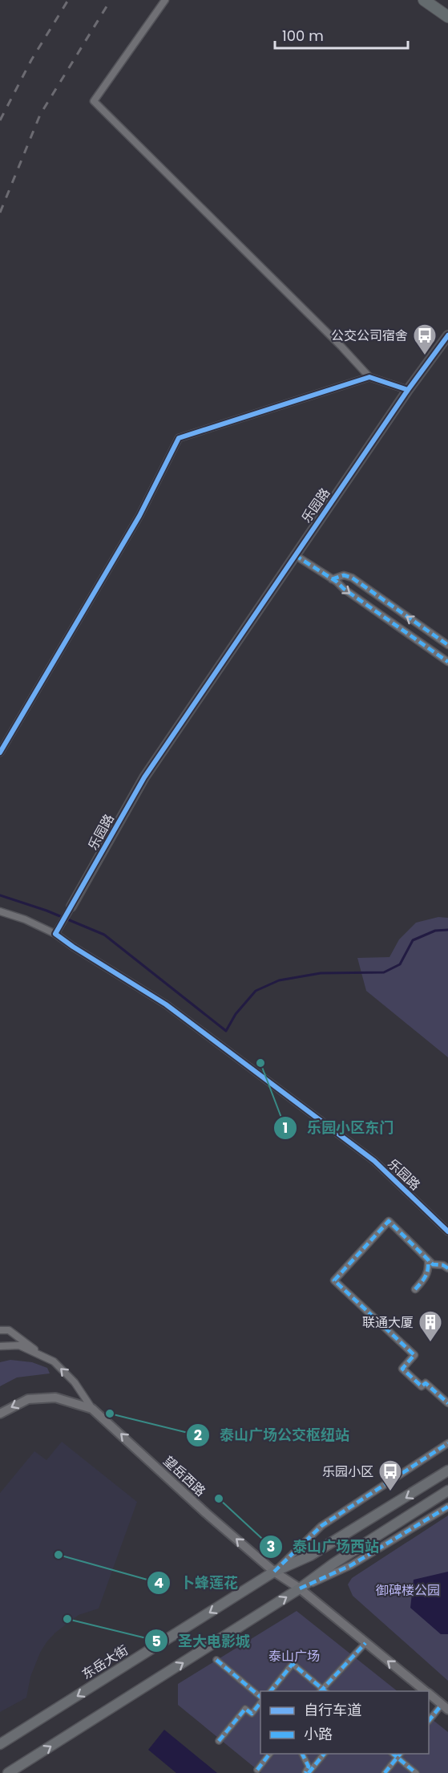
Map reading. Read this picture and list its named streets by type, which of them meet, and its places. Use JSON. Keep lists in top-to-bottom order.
{
  "streets": {
    "main road": ["东岳大街"],
    "street": ["乐园路", "望岳西路"]
  },
  "crossings": [
    ["望岳西路", "东岳大街"]
  ],
  "parks": ["御碑楼公园", "泰山广场"],
  "places": {
    "bus stop": ["公交公司宿舍", "乐园小区"],
    "other": [
      "乐园小区东门",
      "泰山广场公交枢纽站",
      "泰山广场西站",
      "卜蜂莲花",
      "圣大电影城"
    ],
    "building": ["联通大厦"]
  },
  "legend": ["自行车道", "小路"],
  "scale_bar": "100 m"
}
